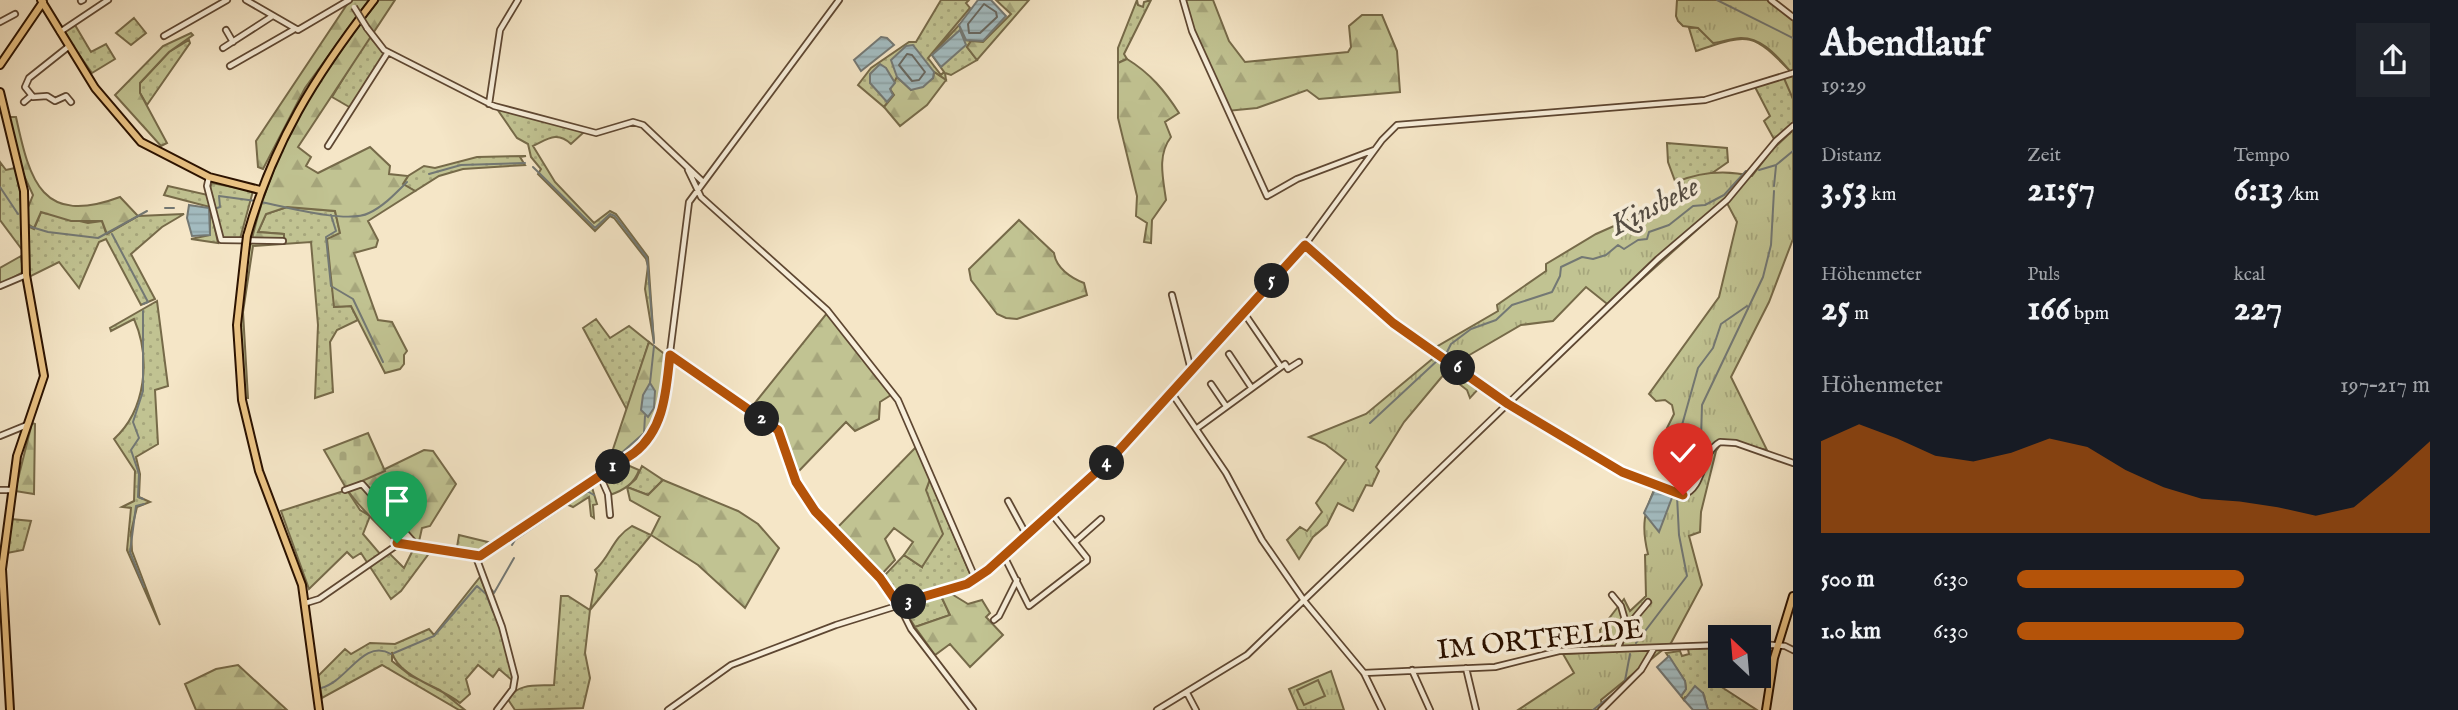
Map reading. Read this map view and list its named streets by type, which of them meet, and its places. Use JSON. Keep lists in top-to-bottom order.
{
  "streets": {
    "street": ["IM ORTFELDE"]
  },
  "water": ["Kinsbeke"],
  "north": "top left",
  "page": {
    "heading": ["Abendlauf", "19:29"],
    "stats": [
      ["Distanz", "3.53 km"],
      ["Zeit", "21:57"],
      ["Tempo", "6:13 /km"],
      ["Höhenmeter", "25 m"],
      ["Puls", "166 bpm"],
      ["kcal", "227"]
    ],
    "pins": [
      "5",
      "6",
      "2",
      "4",
      "1",
      "3"
    ],
    "chart": ["Höhenmeter", "197–217 m"],
    "list": [
      {
        "name": "500 m",
        "note": "6:30"
      },
      {
        "name": "1.0 km",
        "note": "6:30"
      }
    ]
  }
}
